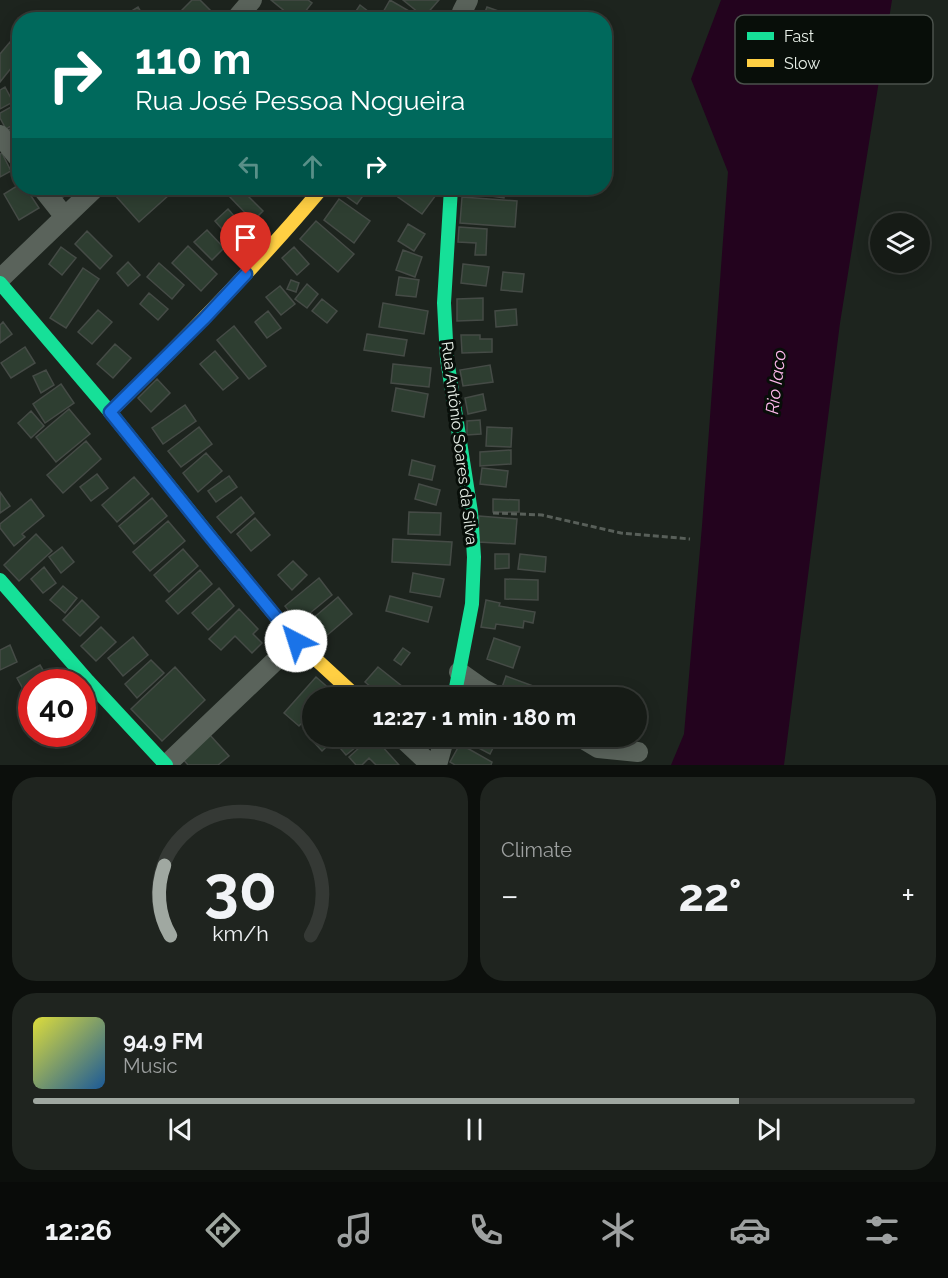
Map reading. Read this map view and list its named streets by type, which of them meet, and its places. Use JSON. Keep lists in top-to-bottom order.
{
  "streets": {
    "street": ["Rua Antônio Soares da Silva"]
  },
  "water": ["Rio Iaco"],
  "legend": ["Fast", "Slow"],
  "page": {
    "turn": ["110 m", "Rua José Pessoa Nogueira"],
    "limit": "40",
    "trip": "12:27 · 1 min · 180 m",
    "tile": "Climate",
    "heat": ["−", "22°", "+"],
    "song": ["94.9 FM", "Music"],
    "tabs": "12:26",
    "gauge": ["30", "km/h"]
  }
}
